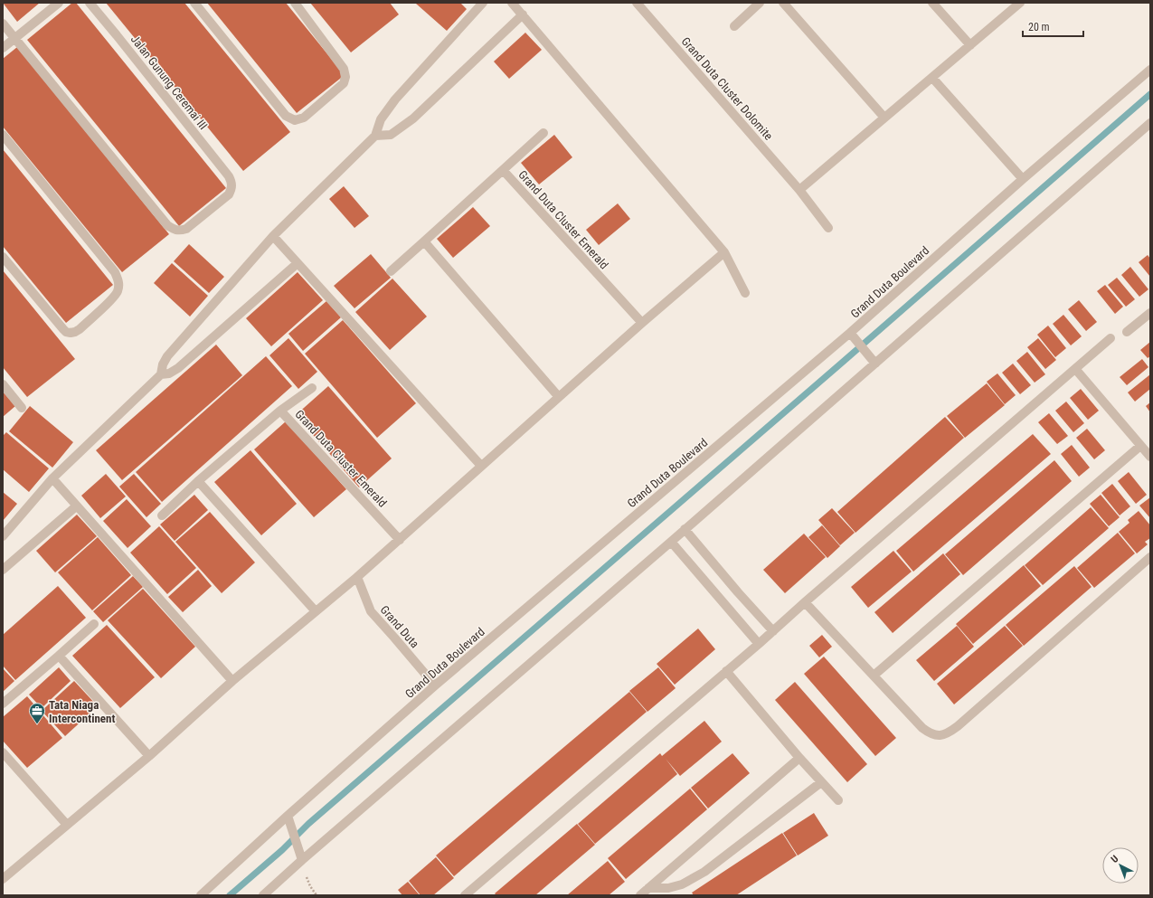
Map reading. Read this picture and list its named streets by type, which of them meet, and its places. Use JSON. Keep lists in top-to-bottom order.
{
  "streets": {
    "street": [
      "Jalan Gunung Ceremai III",
      "Grand Duta Cluster Dolomite",
      "Grand Duta Cluster Emerald",
      "Grand Duta Boulevard",
      "Grand Duta"
    ]
  },
  "crossings": [
    ["Grand Duta Boulevard", "Grand Duta"]
  ],
  "places": {
    "office": ["Tata Niaga Intercontinent"]
  },
  "scale_bar": "20 m",
  "north": "top left"
}
